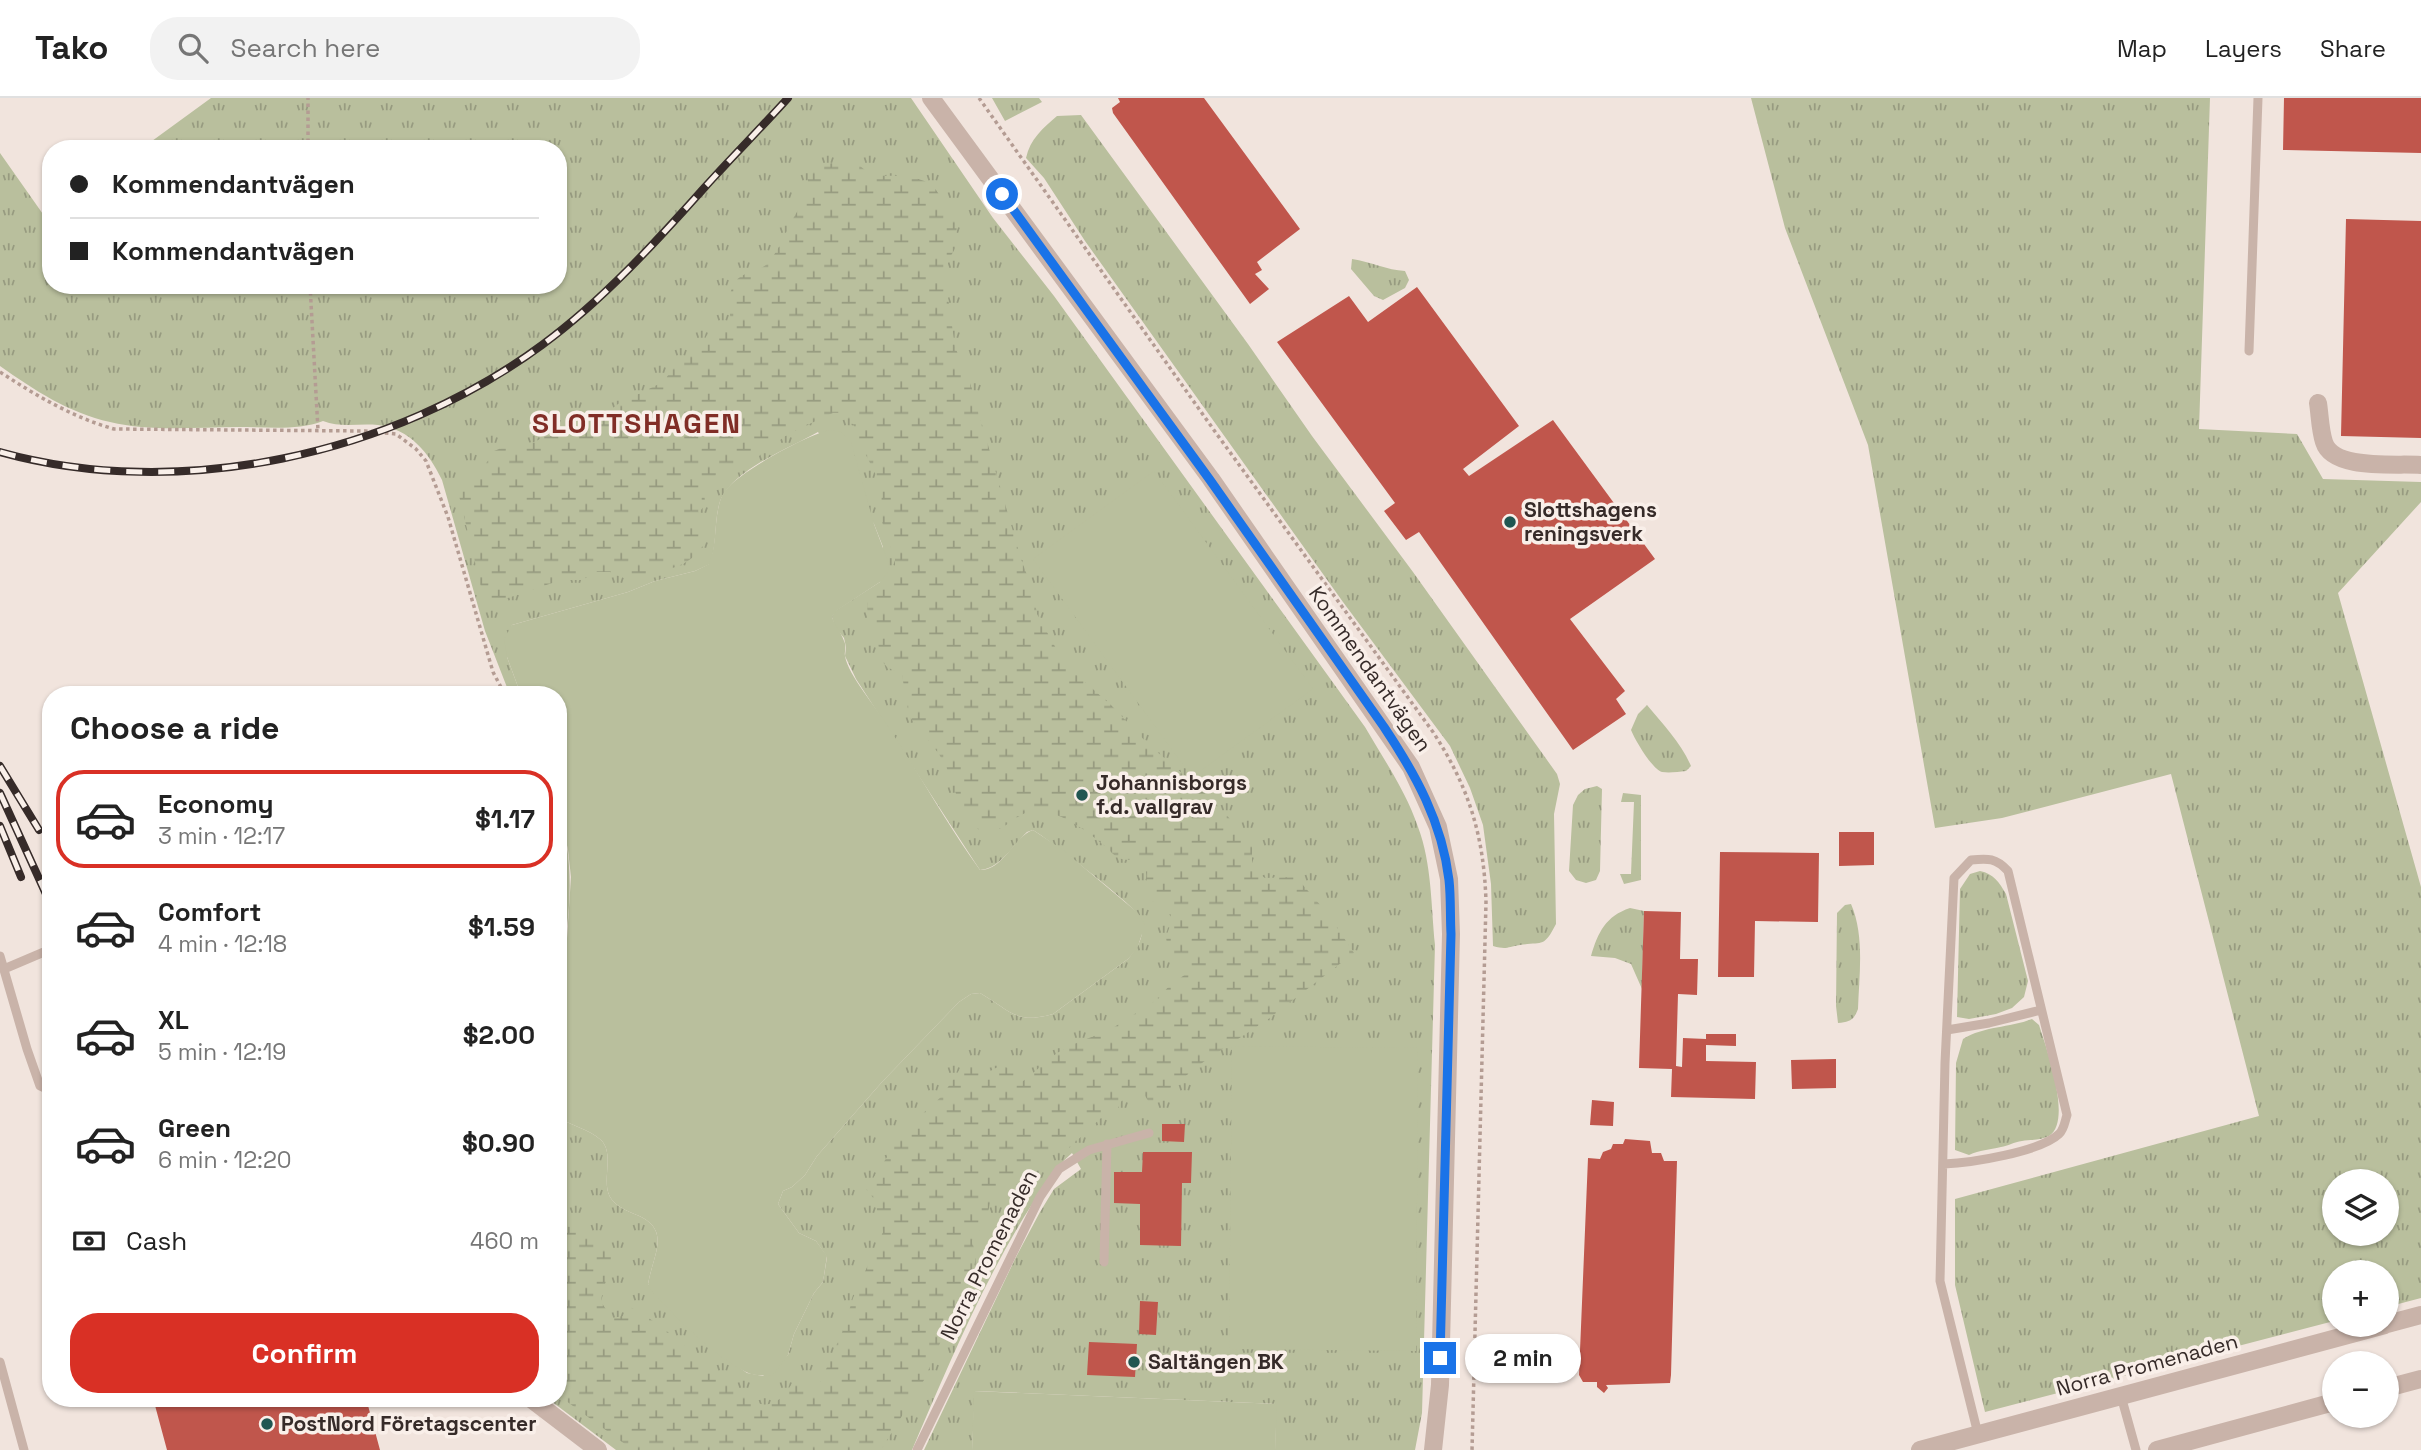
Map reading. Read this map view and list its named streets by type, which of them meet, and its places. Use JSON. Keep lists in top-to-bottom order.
{
  "streets": {
    "street": ["Kommendantvägen", "Norra Promenaden"]
  },
  "districts": ["SLOTTSHAGEN"],
  "places": [
    "Slottshagens reningsverk",
    "Johannisborgs f.d. vallgrav",
    "Saltängen BK",
    "PostNord Företagscenter"
  ],
  "page": {
    "header": "Tako",
    "search": "Search here",
    "nav": ["Map", "Layers", "Share"],
    "banner": ["Kommendantvägen", "Kommendantvägen"],
    "heading": "Choose a ride",
    "list": [
      {
        "name": "Economy",
        "note": "3 min · 12:17",
        "value": "$1.17"
      },
      {
        "name": "Comfort",
        "note": "4 min · 12:18",
        "value": "$1.59"
      },
      {
        "name": "XL",
        "note": "5 min · 12:19",
        "value": "$2.00"
      },
      {
        "name": "Green",
        "note": "6 min · 12:20",
        "value": "$0.90"
      }
    ],
    "map_buttons": ["+", "−"],
    "pay": ["Cash", "460 m"],
    "buttons": "Confirm",
    "bubble": "2 min"
  }
}
